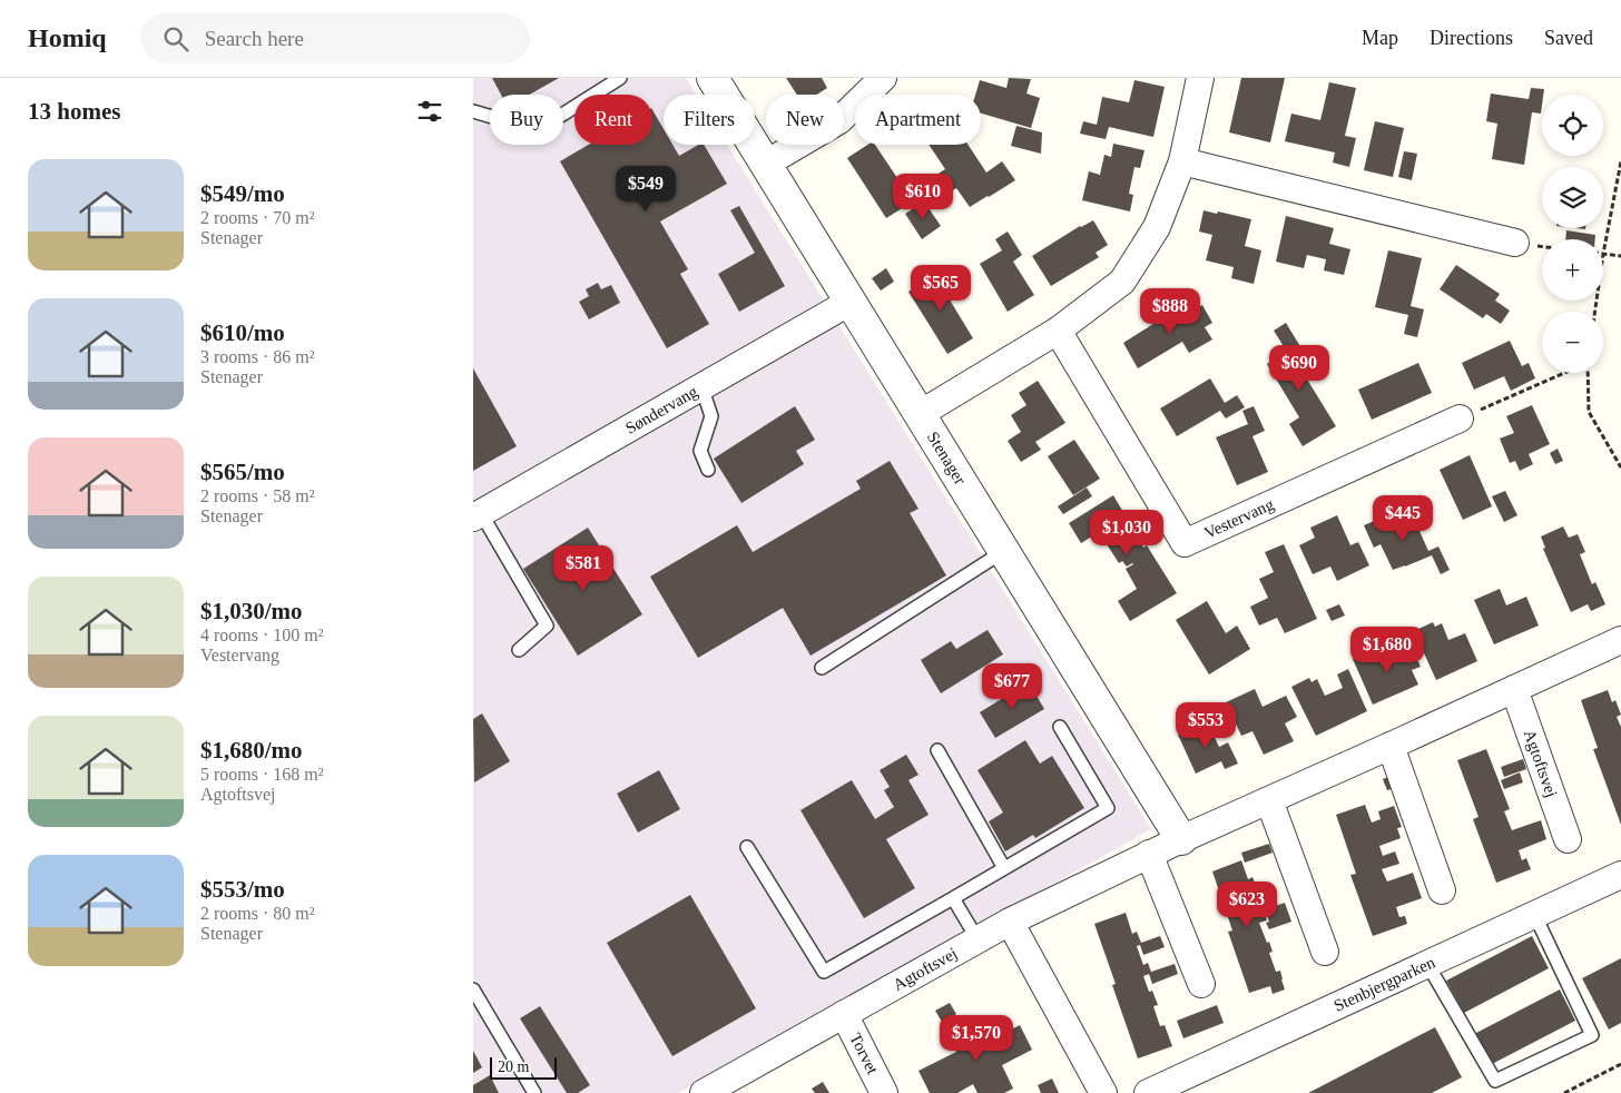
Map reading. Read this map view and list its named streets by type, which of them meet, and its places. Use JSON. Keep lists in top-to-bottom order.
{
  "streets": {
    "street": [
      "Søndervang",
      "Stenager",
      "Vestervang",
      "Agtoftsvej",
      "Stenbjergparken",
      "Torvet"
    ]
  },
  "crossings": [
    ["Søndervang", "Stenager"],
    ["Stenager", "Agtoftsvej"],
    ["Agtoftsvej", "Torvet"]
  ],
  "scale_bar": "20 m",
  "page": {
    "header": "Homiq",
    "search": "Search here",
    "nav": ["Map", "Directions", "Saved"],
    "heading": "13 homes",
    "map_buttons": ["+", "−"],
    "chip": [
      "Buy",
      "Rent",
      "Filters",
      "New",
      "Apartment"
    ],
    "list": [
      {
        "name": "$549/mo",
        "note": "2 rooms · 70 m² · Stenager"
      },
      {
        "name": "$610/mo",
        "note": "3 rooms · 86 m² · Stenager"
      },
      {
        "name": "$565/mo",
        "note": "2 rooms · 58 m² · Stenager"
      },
      {
        "name": "$1,030/mo",
        "note": "4 rooms · 100 m² · Vestervang"
      },
      {
        "name": "$1,680/mo",
        "note": "5 rooms · 168 m² · Agtoftsvej"
      },
      {
        "name": "$553/mo",
        "note": "2 rooms · 80 m² · Stenager"
      }
    ],
    "price": [
      "$549",
      "$610",
      "$565",
      "$888",
      "$690",
      "$445",
      "$1,030",
      "$581",
      "$1,680",
      "$677",
      "$553",
      "$623",
      "$1,570"
    ],
    "scale": "20 m"
  }
}
